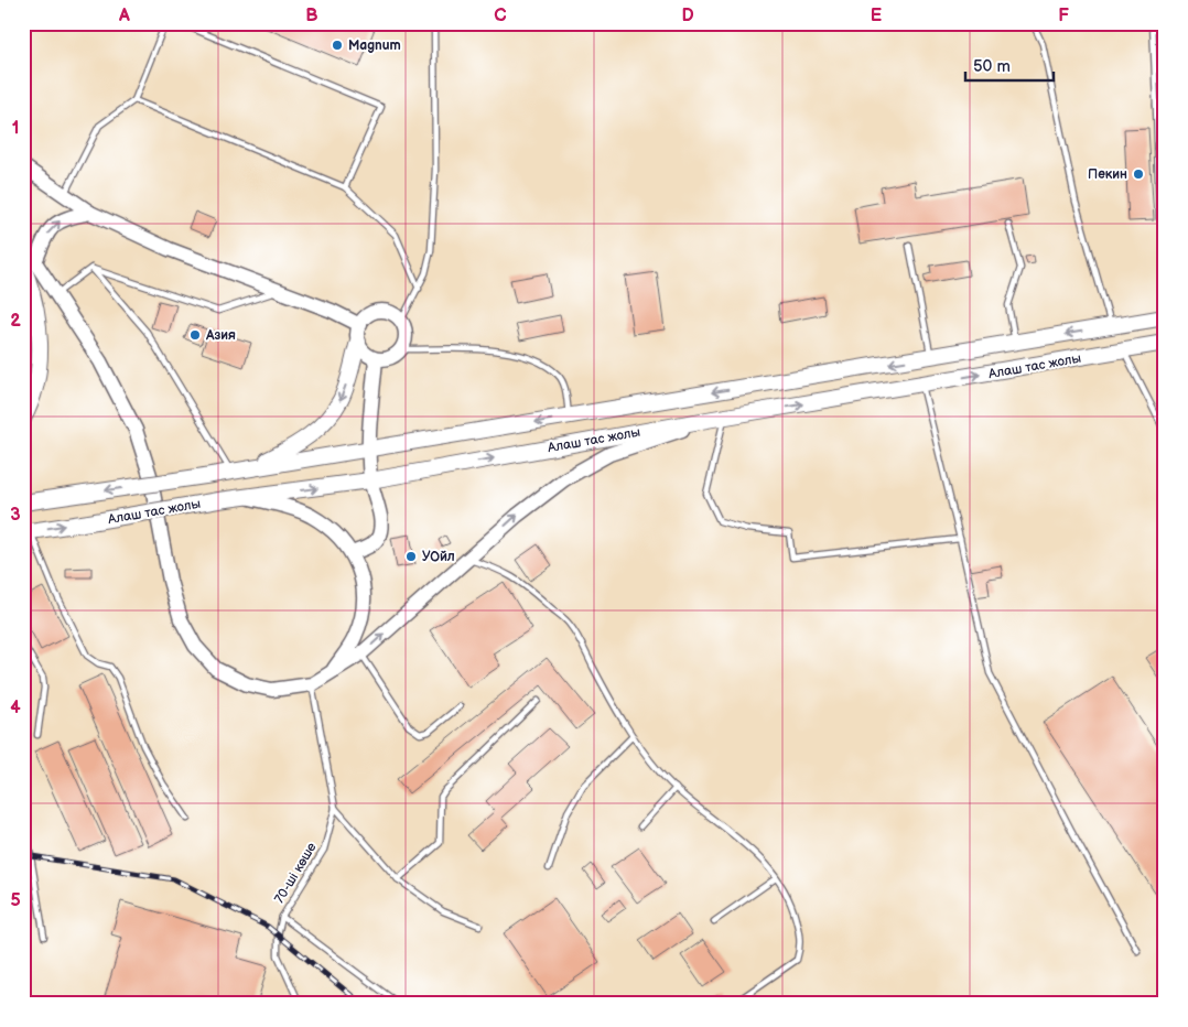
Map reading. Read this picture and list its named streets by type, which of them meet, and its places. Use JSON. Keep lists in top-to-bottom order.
{
  "streets": {
    "main road": ["Алаш тас жолы"],
    "lane": ["70-ші көше"]
  },
  "places": [
    "Magnum",
    "Пекин",
    "Азия",
    "УОйл"
  ],
  "scale_bar": "50 m",
  "grid": {
    "columns": [
      "A",
      "B",
      "C",
      "D",
      "E",
      "F"
    ],
    "rows": [
      "1",
      "2",
      "3",
      "4",
      "5"
    ]
  }
}
